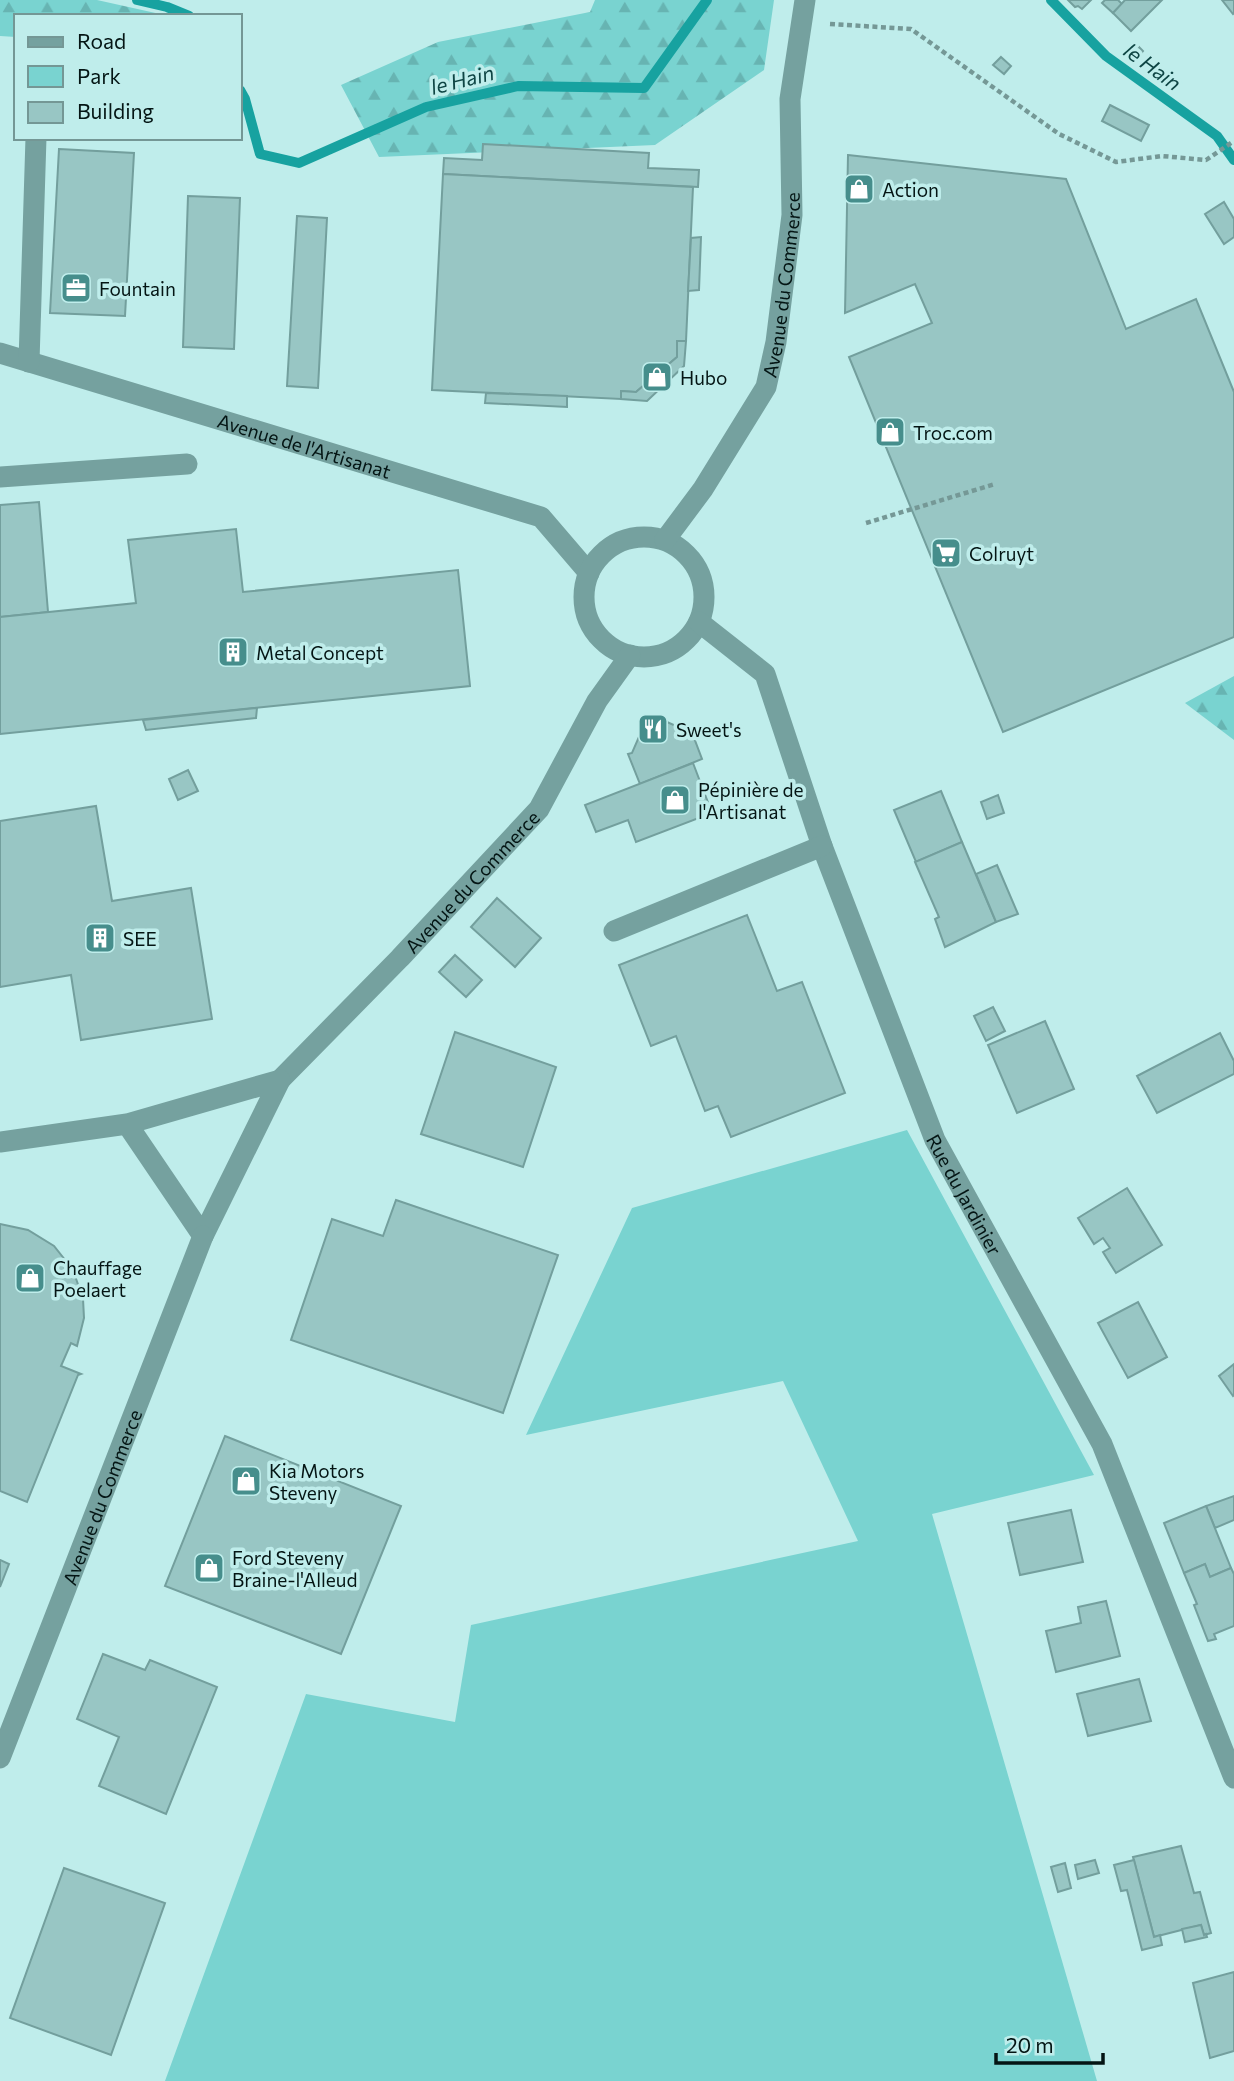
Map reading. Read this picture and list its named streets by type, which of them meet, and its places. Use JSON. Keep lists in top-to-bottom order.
{
  "streets": {
    "street": ["Avenue du Commerce", "Avenue de l'Artisanat", "Rue du Jardinier"]
  },
  "crossings": [
    ["Avenue du Commerce", "Avenue de l'Artisanat"],
    ["Avenue du Commerce", "Rue du Jardinier"],
    ["Avenue de l'Artisanat", "Rue du Jardinier"]
  ],
  "water": ["le Hain"],
  "places": {
    "shop": [
      "Action",
      "Hubo",
      "Troc.com",
      "Pépinière de l'Artisanat",
      "Chauffage Poelaert",
      "Kia Motors Steveny",
      "Ford Steveny Braine-l'Alleud"
    ],
    "office": ["Fountain"],
    "supermarket": ["Colruyt"],
    "building": ["Metal Concept", "SEE"],
    "restaurant": ["Sweet's"]
  },
  "legend": ["Road", "Park", "Building"],
  "scale_bar": "20 m"
}
